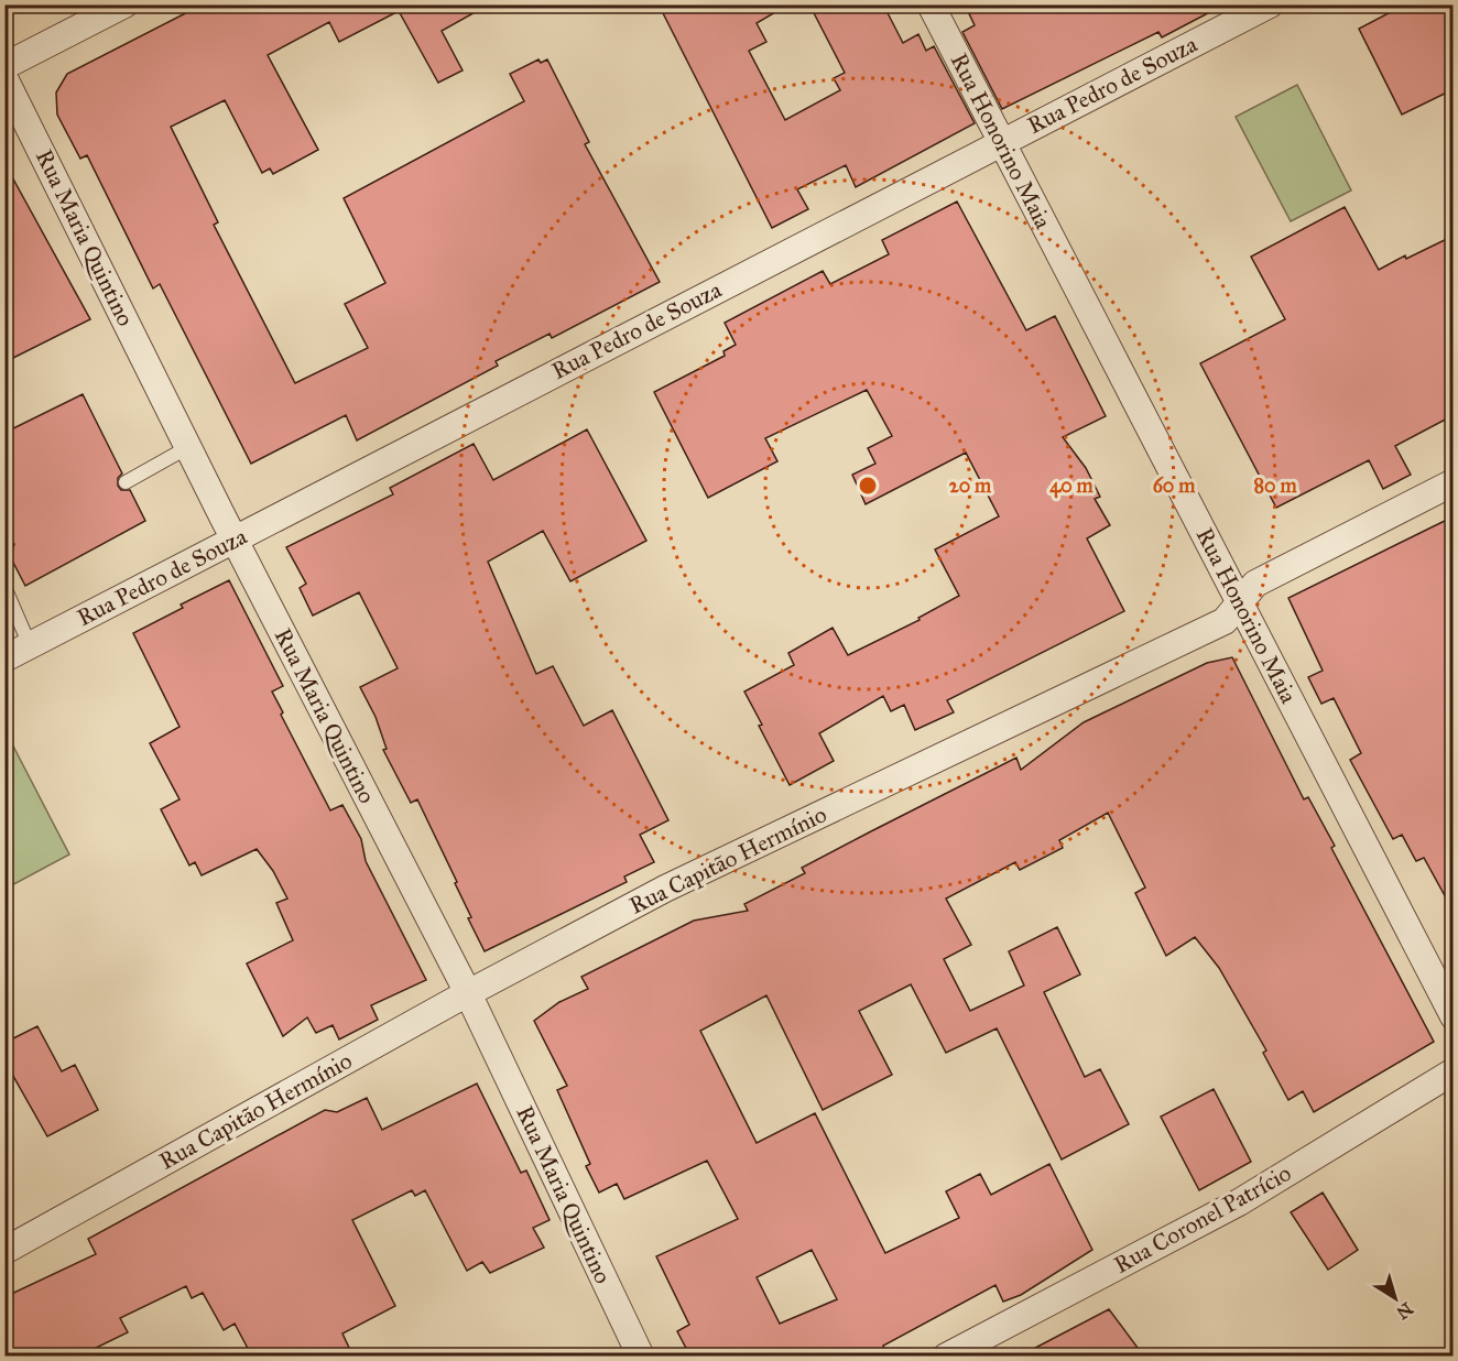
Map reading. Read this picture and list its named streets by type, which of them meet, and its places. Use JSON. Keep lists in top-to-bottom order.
{
  "streets": {
    "street": [
      "Rua Pedro de Souza",
      "Rua Honorino Maia",
      "Rua Maria Quintino",
      "Rua Capitão Hermínio",
      "Rua Coronel Patrício"
    ]
  },
  "crossings": [
    ["Rua Pedro de Souza", "Rua Honorino Maia"],
    ["Rua Pedro de Souza", "Rua Maria Quintino"],
    ["Rua Honorino Maia", "Rua Capitão Hermínio"],
    ["Rua Maria Quintino", "Rua Capitão Hermínio"]
  ],
  "north": "bottom right",
  "rings": [
    "20 m",
    "40 m",
    "60 m",
    "80 m"
  ]
}
